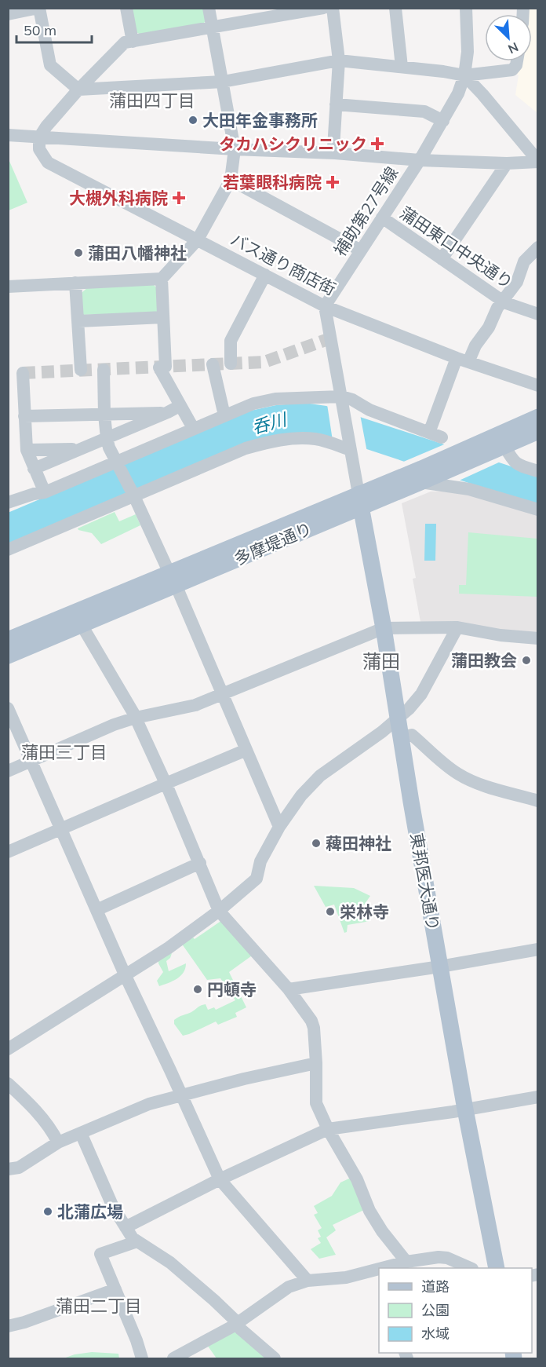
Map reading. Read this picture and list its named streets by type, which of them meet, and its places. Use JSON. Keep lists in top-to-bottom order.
{
  "streets": {
    "main road": ["多摩堤通り", "東邦医大通り"],
    "street": ["補助第27号線", "蒲田東口中央通り", "バス通り商店街"]
  },
  "crossings": [
    ["補助第27号線", "蒲田東口中央通り"],
    ["補助第27号線", "バス通り商店街"],
    ["多摩堤通り", "東邦医大通り"]
  ],
  "districts": [
    "蒲田四丁目",
    "蒲田",
    "蒲田三丁目",
    "蒲田二丁目"
  ],
  "water": ["呑川"],
  "places": {
    "other": [
      "大田年金事務所",
      "蒲田八幡神社",
      "蒲田教会",
      "薭田神社",
      "栄林寺",
      "円頓寺",
      "北蒲広場"
    ],
    "health": ["タカハシクリニック", "若葉眼科病院", "大槻外科病院"]
  },
  "legend": ["道路", "公園", "水域"],
  "scale_bar": "50 m",
  "north": "bottom right"
}
